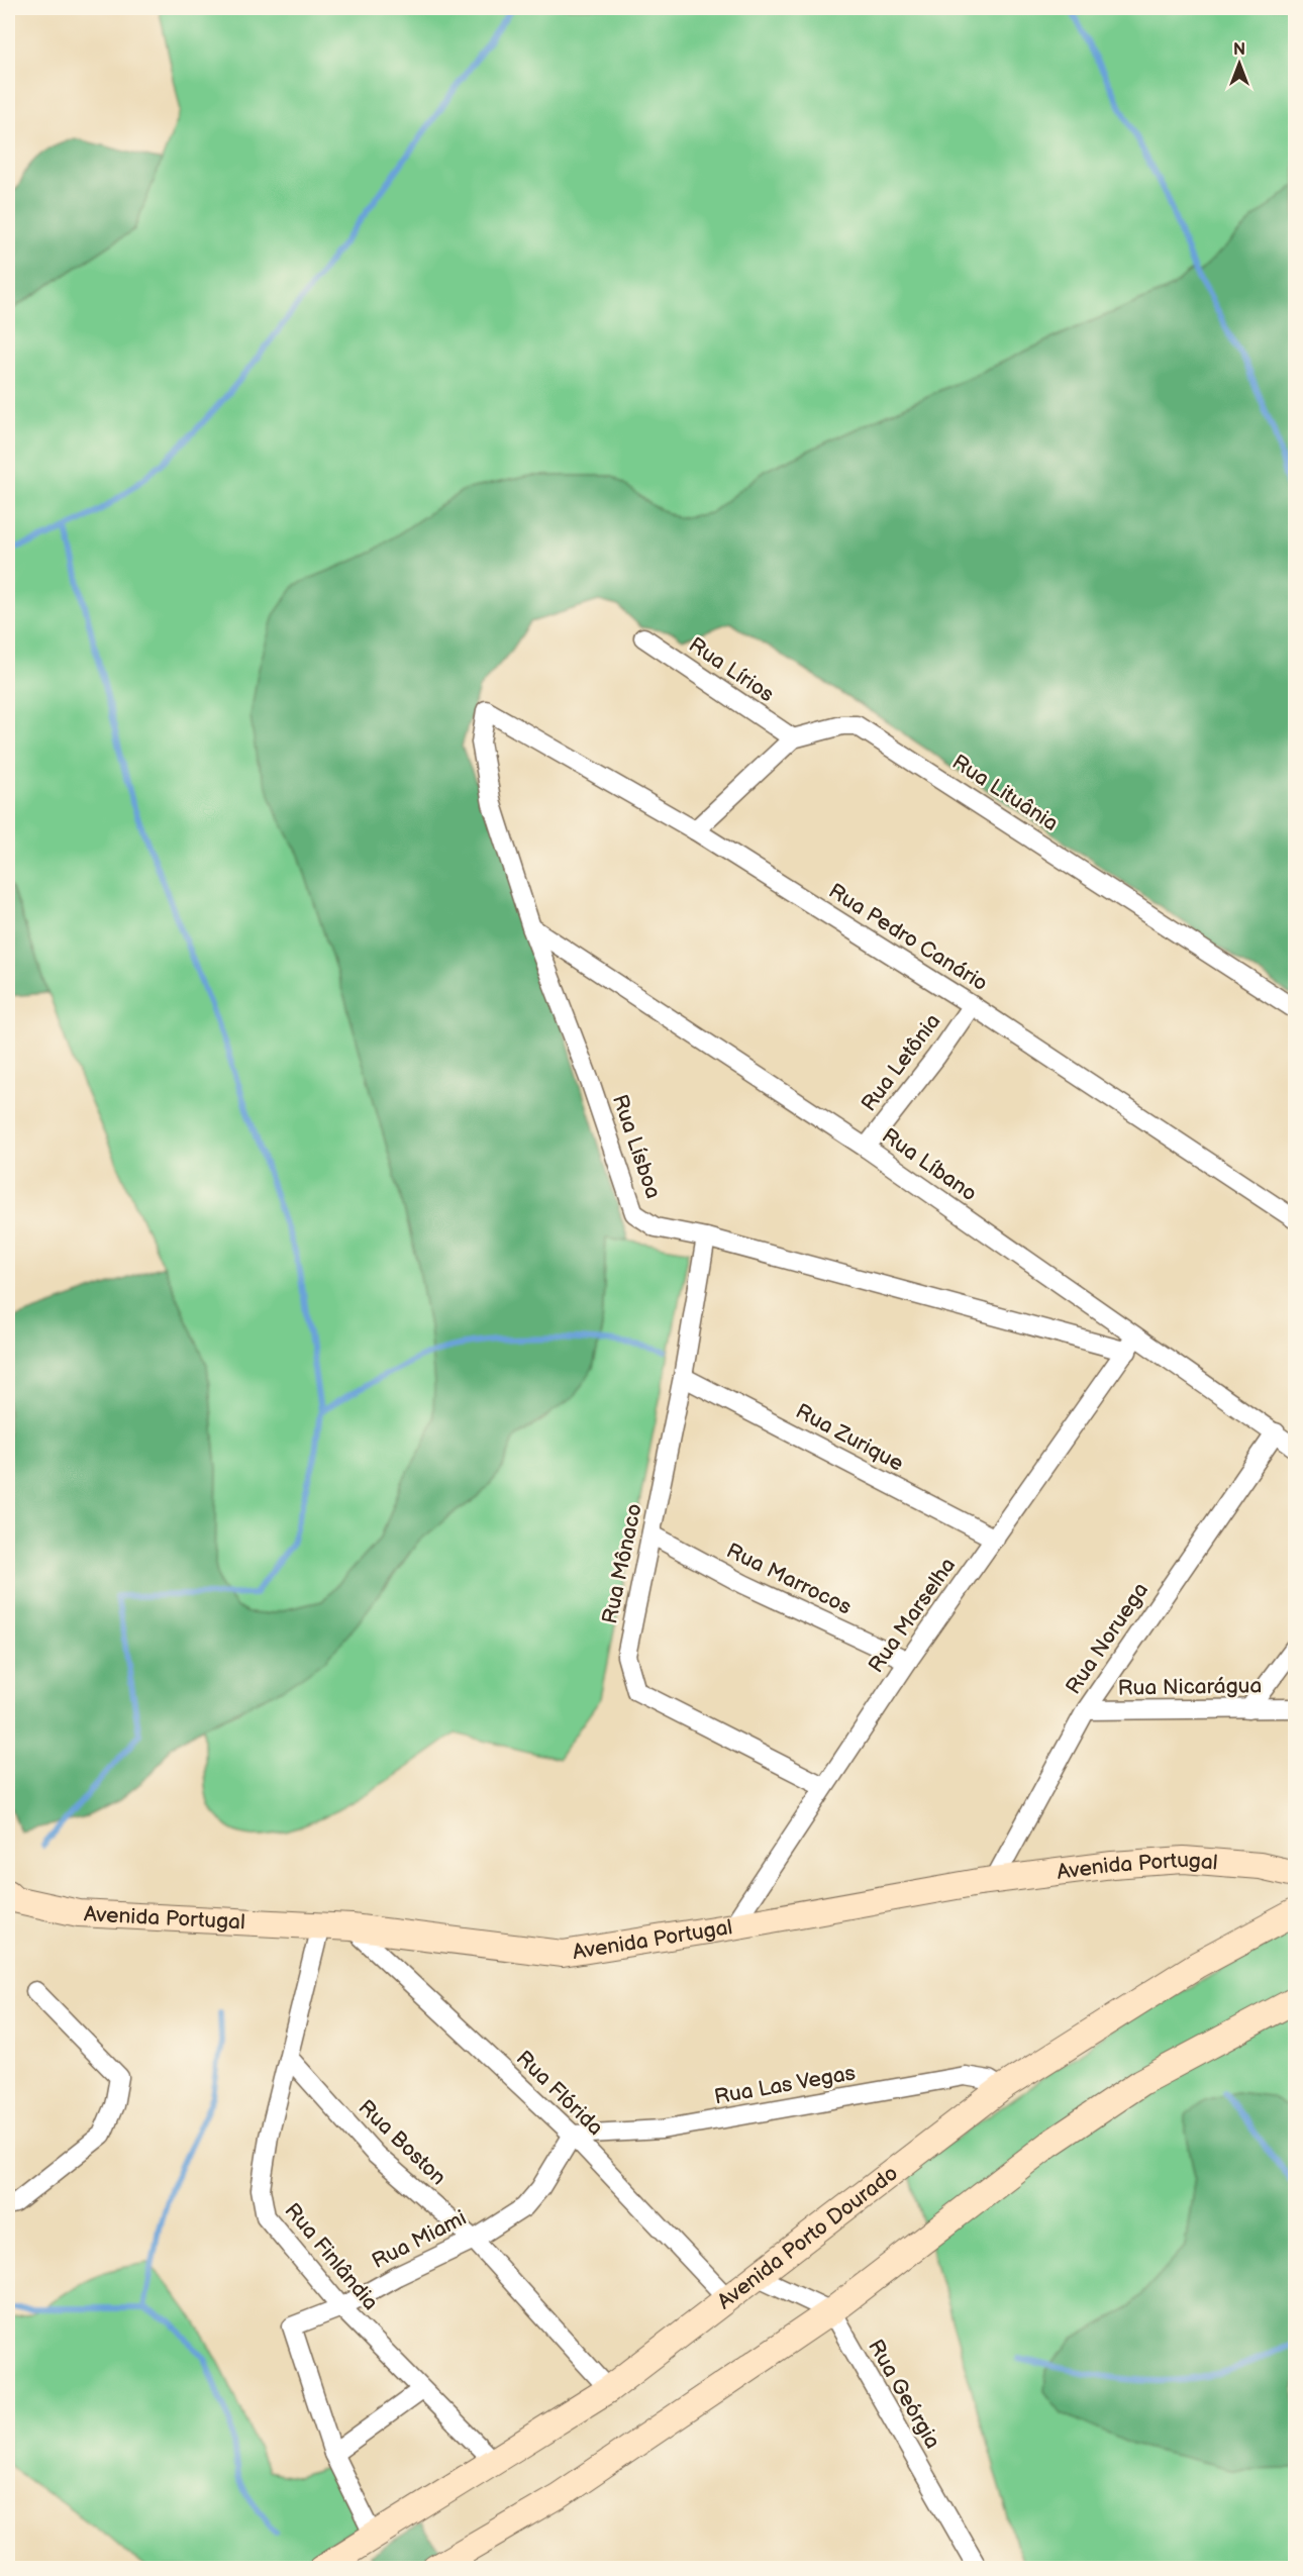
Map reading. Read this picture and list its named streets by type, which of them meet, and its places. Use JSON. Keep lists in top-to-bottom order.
{
  "streets": {
    "street": [
      "Rua Lírios",
      "Rua Lituânia",
      "Rua Pedro Canário",
      "Rua Letônia",
      "Rua Lísboa",
      "Rua Líbano",
      "Rua Zurique",
      "Rua Mônaco",
      "Rua Marrocos",
      "Rua Marselha",
      "Rua Noruega",
      "Rua Nicarágua",
      "Avenida Portugal",
      "Rua Las Vegas",
      "Rua Flórida",
      "Rua Boston",
      "Avenida Porto Dourado",
      "Rua Miami",
      "Rua Finlândia",
      "Rua Geórgia"
    ]
  },
  "crossings": [
    ["Rua Lírios", "Rua Lituânia"],
    ["Rua Lituânia", "Rua Pedro Canário"],
    ["Rua Pedro Canário", "Rua Letônia"],
    ["Rua Pedro Canário", "Rua Lísboa"],
    ["Rua Letônia", "Rua Líbano"],
    ["Rua Lísboa", "Rua Líbano"],
    ["Rua Lísboa", "Rua Mônaco"],
    ["Rua Lísboa", "Rua Marselha"],
    ["Rua Líbano", "Rua Marselha"],
    ["Rua Líbano", "Rua Noruega"],
    ["Rua Zurique", "Rua Mônaco"],
    ["Rua Zurique", "Rua Marselha"],
    ["Rua Mônaco", "Rua Marrocos"],
    ["Rua Mônaco", "Rua Marselha"],
    ["Rua Marrocos", "Rua Marselha"],
    ["Rua Marselha", "Avenida Portugal"],
    ["Rua Noruega", "Rua Nicarágua"],
    ["Rua Noruega", "Avenida Portugal"],
    ["Avenida Portugal", "Rua Flórida"],
    ["Avenida Portugal", "Rua Finlândia"],
    ["Rua Las Vegas", "Rua Flórida"],
    ["Rua Las Vegas", "Avenida Porto Dourado"],
    ["Rua Las Vegas", "Rua Miami"],
    ["Rua Flórida", "Avenida Porto Dourado"],
    ["Rua Flórida", "Rua Miami"],
    ["Rua Boston", "Avenida Porto Dourado"],
    ["Rua Boston", "Rua Miami"],
    ["Rua Boston", "Rua Finlândia"],
    ["Avenida Porto Dourado", "Rua Miami"],
    ["Avenida Porto Dourado", "Rua Finlândia"],
    ["Rua Miami", "Rua Finlândia"]
  ],
  "north": "top"
}
